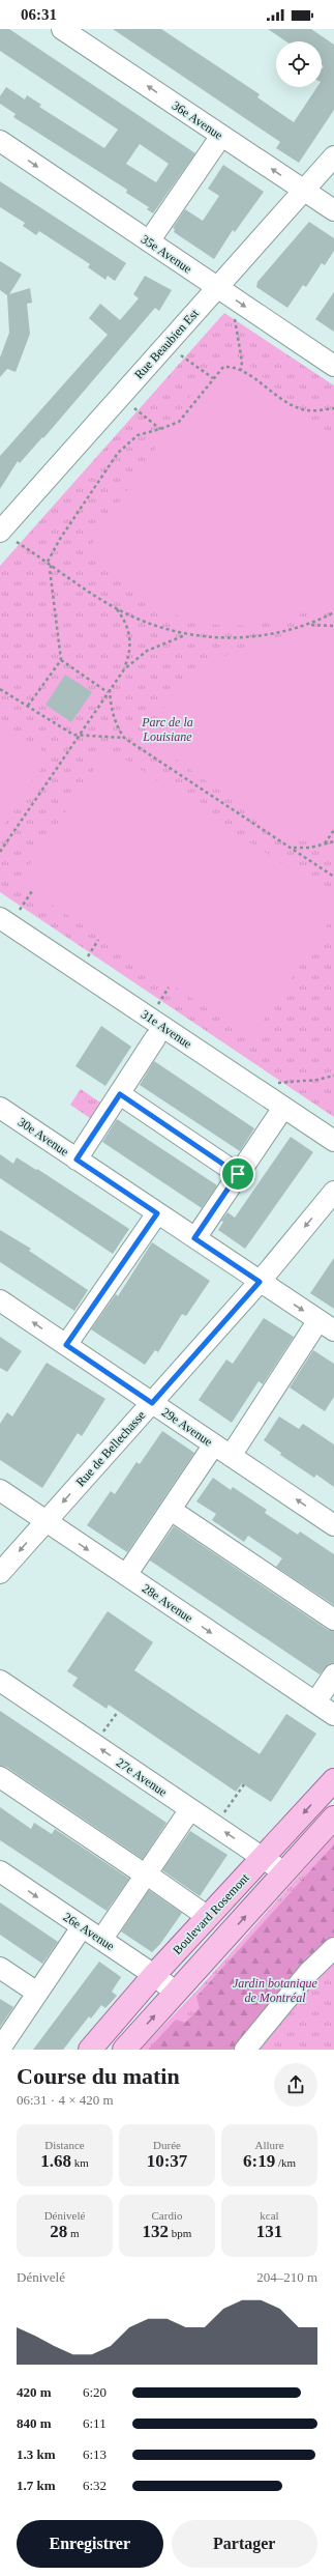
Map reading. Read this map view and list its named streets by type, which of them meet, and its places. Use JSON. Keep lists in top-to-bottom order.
{
  "streets": {
    "main road": ["Boulevard Rosemont"],
    "street": [
      "36e Avenue",
      "35e Avenue",
      "Rue Beaubien Est",
      "31e Avenue",
      "30e Avenue",
      "29e Avenue",
      "Rue de Bellechasse",
      "28e Avenue",
      "27e Avenue",
      "26e Avenue"
    ]
  },
  "crossings": [
    ["36e Avenue", "Rue Beaubien Est"],
    ["35e Avenue", "Rue Beaubien Est"],
    ["30e Avenue", "Rue de Bellechasse"],
    ["29e Avenue", "Rue de Bellechasse"],
    ["Rue de Bellechasse", "28e Avenue"],
    ["27e Avenue", "Boulevard Rosemont"],
    ["Boulevard Rosemont", "26e Avenue"]
  ],
  "one_way": ["36e Avenue", "35e Avenue"],
  "parks": ["Parc de la Louisiane", "Jardin botanique de Montréal"],
  "page": {
    "status": "06:31",
    "heading": ["Course du matin", "06:31 · 4 × 420 m"],
    "stats": [
      ["Distance", "1.68 km"],
      ["Durée", "10:37"],
      ["Allure", "6:19 /km"],
      ["Dénivelé", "28 m"],
      ["Cardio", "132 bpm"],
      ["kcal", "131"]
    ],
    "chart": ["Dénivelé", "204–210 m"],
    "list": [
      {
        "name": "420 m",
        "note": "6:20"
      },
      {
        "name": "840 m",
        "note": "6:11"
      },
      {
        "name": "1.3 km",
        "note": "6:13"
      },
      {
        "name": "1.7 km",
        "note": "6:32"
      }
    ],
    "buttons": ["Enregistrer", "Partager"]
  }
}
